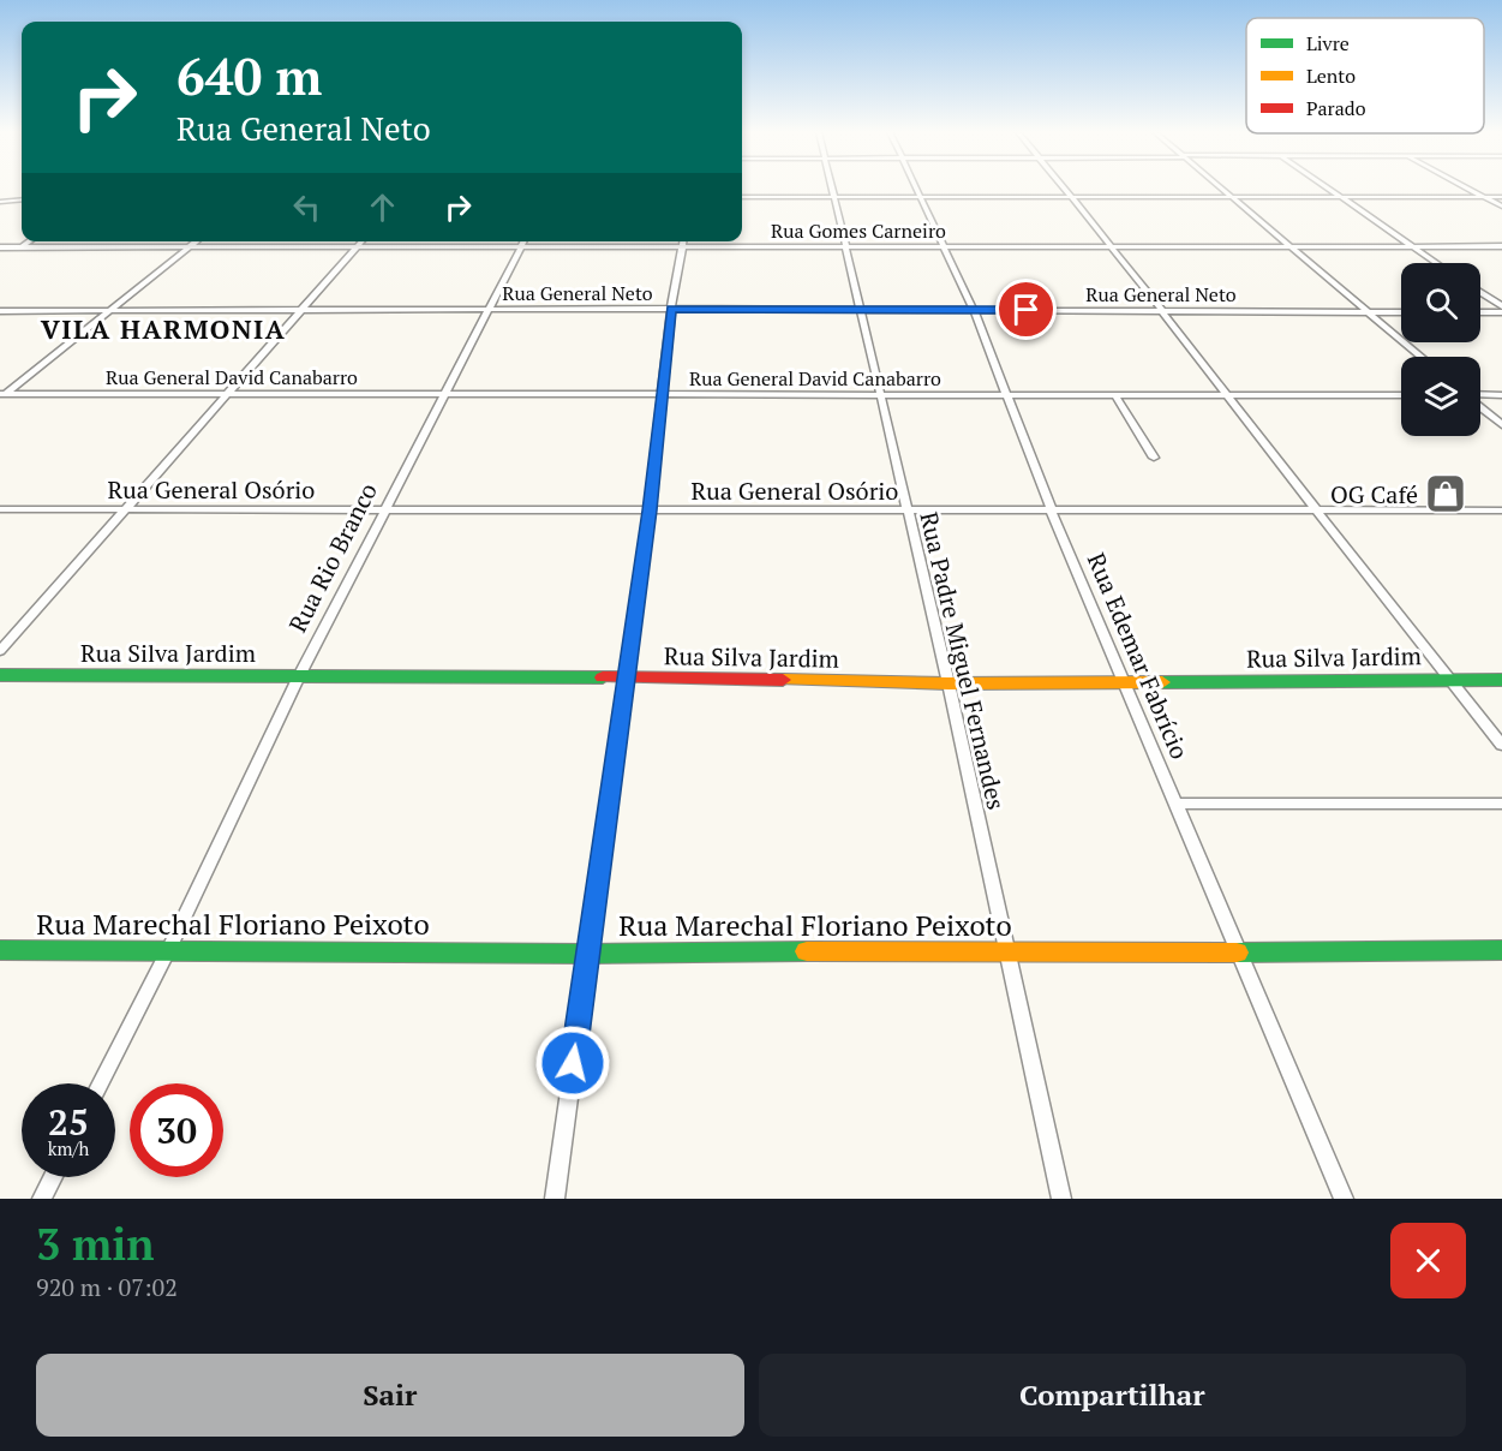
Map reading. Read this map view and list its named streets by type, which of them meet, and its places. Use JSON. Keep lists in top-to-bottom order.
{
  "streets": {
    "street": [
      "Rua Gomes Carneiro",
      "Rua General Neto",
      "Rua General David Canabarro",
      "Rua General Osório",
      "Rua Rio Branco",
      "Rua Silva Jardim",
      "Rua Edemar Fabrício",
      "Rua Padre Miguel Fernandes",
      "Rua Marechal Floriano Peixoto"
    ]
  },
  "crossings": [
    ["Rua Gomes Carneiro", "Rua Rio Branco"],
    ["Rua Gomes Carneiro", "Rua Edemar Fabrício"],
    ["Rua Gomes Carneiro", "Rua Padre Miguel Fernandes"],
    ["Rua General Neto", "Rua Rio Branco"],
    ["Rua General Neto", "Rua Edemar Fabrício"],
    ["Rua General Neto", "Rua Padre Miguel Fernandes"],
    ["Rua General David Canabarro", "Rua Rio Branco"],
    ["Rua General David Canabarro", "Rua Edemar Fabrício"],
    ["Rua General David Canabarro", "Rua Padre Miguel Fernandes"],
    ["Rua General Osório", "Rua Rio Branco"],
    ["Rua General Osório", "Rua Edemar Fabrício"],
    ["Rua General Osório", "Rua Padre Miguel Fernandes"],
    ["Rua Rio Branco", "Rua Silva Jardim"],
    ["Rua Rio Branco", "Rua Marechal Floriano Peixoto"],
    ["Rua Silva Jardim", "Rua Edemar Fabrício"],
    ["Rua Silva Jardim", "Rua Padre Miguel Fernandes"],
    ["Rua Edemar Fabrício", "Rua Marechal Floriano Peixoto"],
    ["Rua Padre Miguel Fernandes", "Rua Marechal Floriano Peixoto"]
  ],
  "districts": ["VILA HARMONIA"],
  "places": {
    "shop": ["OG Café"]
  },
  "legend": ["Livre", "Lento", "Parado"],
  "page": {
    "turn": ["640 m", "Rua General Neto"],
    "speed": "25 km/h",
    "limit": "30",
    "heading": ["3 min", "920 m · 07:02"],
    "buttons": ["Sair", "Compartilhar"]
  }
}
